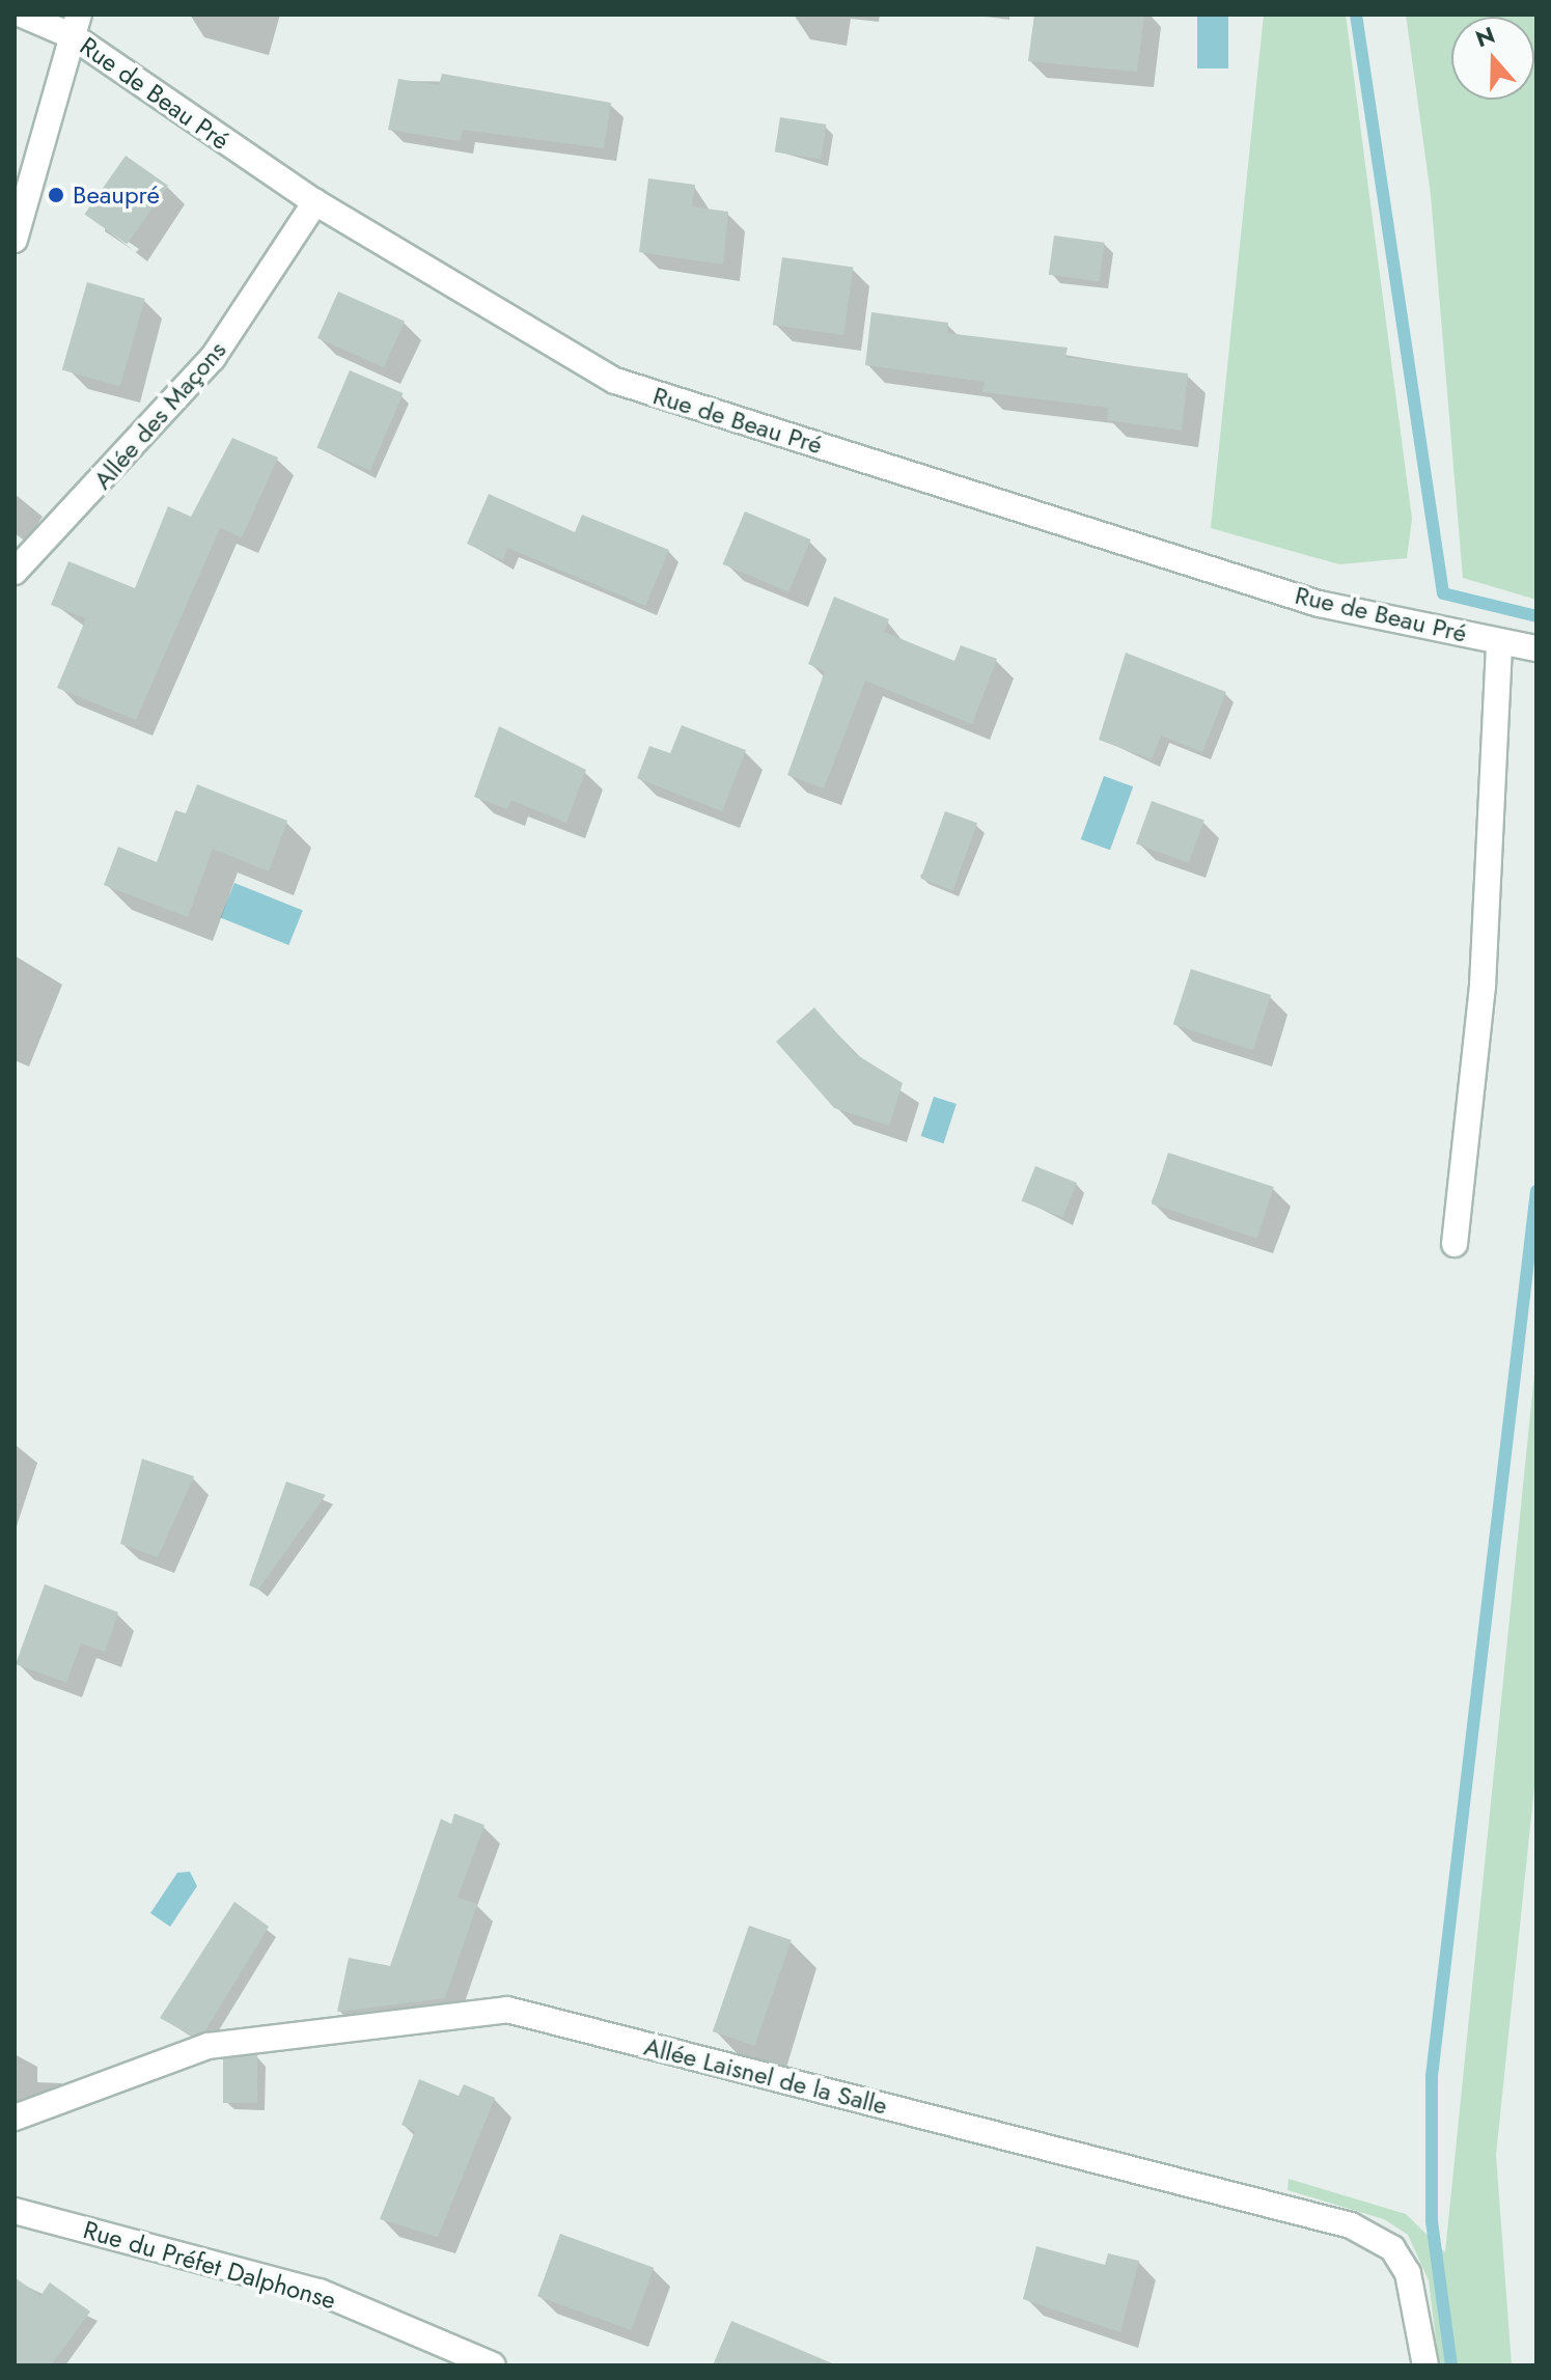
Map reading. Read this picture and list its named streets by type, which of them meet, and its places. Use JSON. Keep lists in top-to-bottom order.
{
  "streets": {
    "street": [
      "Rue de Beau Pré",
      "Allée des Maçons",
      "Allée Laisnel de la Salle",
      "Rue du Préfet Dalphonse"
    ]
  },
  "crossings": [
    ["Rue de Beau Pré", "Allée des Maçons"]
  ],
  "places": ["Beaupré"],
  "north": "top"
}
